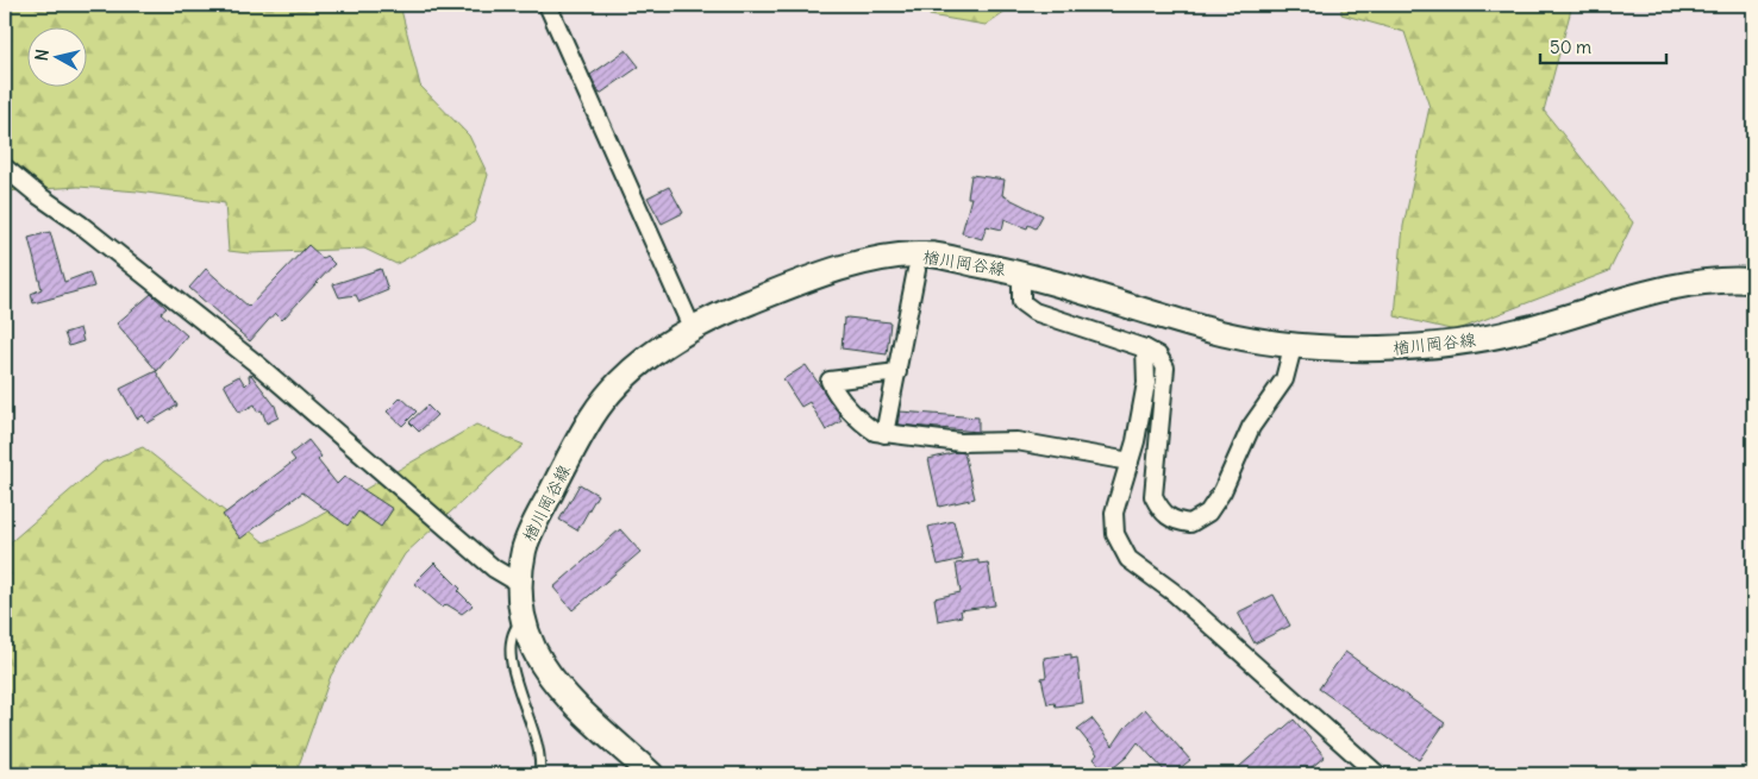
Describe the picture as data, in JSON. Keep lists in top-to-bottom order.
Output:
{
  "streets": {
    "main road": ["楢川岡谷線"]
  },
  "scale_bar": "50 m",
  "north": "left"
}
